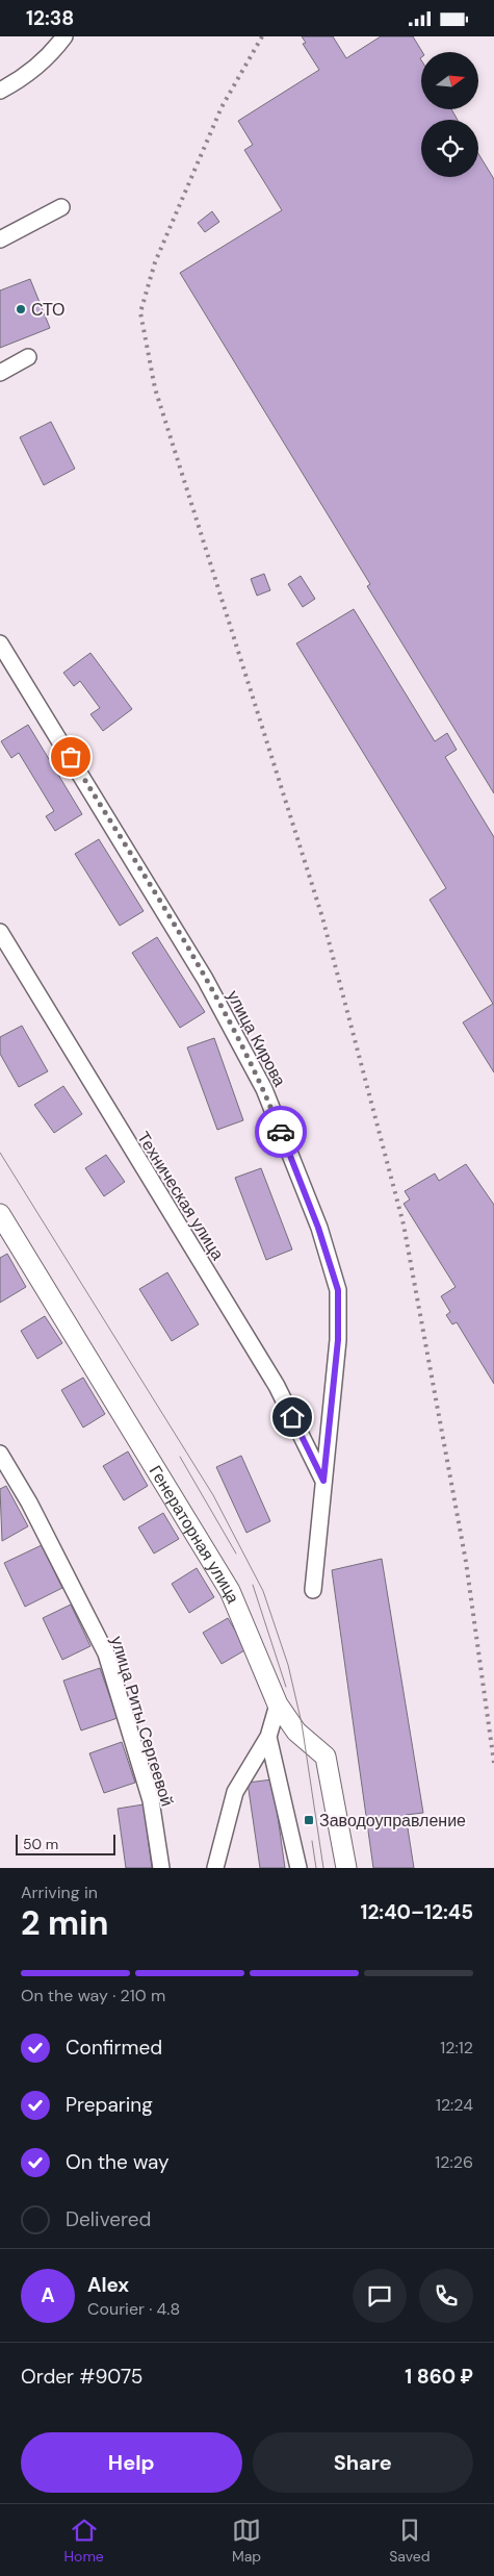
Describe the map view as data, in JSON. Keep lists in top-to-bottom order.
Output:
{
  "streets": {
    "main road": ["Генераторная улица"],
    "street": ["улица Кирова", "Техническая улица", "улица Риты Сергеевой"]
  },
  "crossings": [
    ["улица Кирова", "Техническая улица"]
  ],
  "places": {
    "other": ["СТО"],
    "transit": ["Заводоуправление"]
  },
  "scale_bar": "50 m",
  "north": "right",
  "page": {
    "status": "12:38",
    "scale": "50 m",
    "heading": ["2 min", "Arriving in", "12:40–12:45"],
    "panel": [
      "Alex",
      "Courier · 4.8",
      "Order #9075",
      "1 860 ₽"
    ],
    "bar": "On the way · 210 m",
    "list": [
      ["Confirmed", "12:12"],
      ["Preparing", "12:24"],
      ["On the way", "12:26"],
      "Delivered"
    ],
    "round": "A",
    "buttons": ["Help", "Share"],
    "tabs": ["Home", "Map", "Saved"]
  }
}
